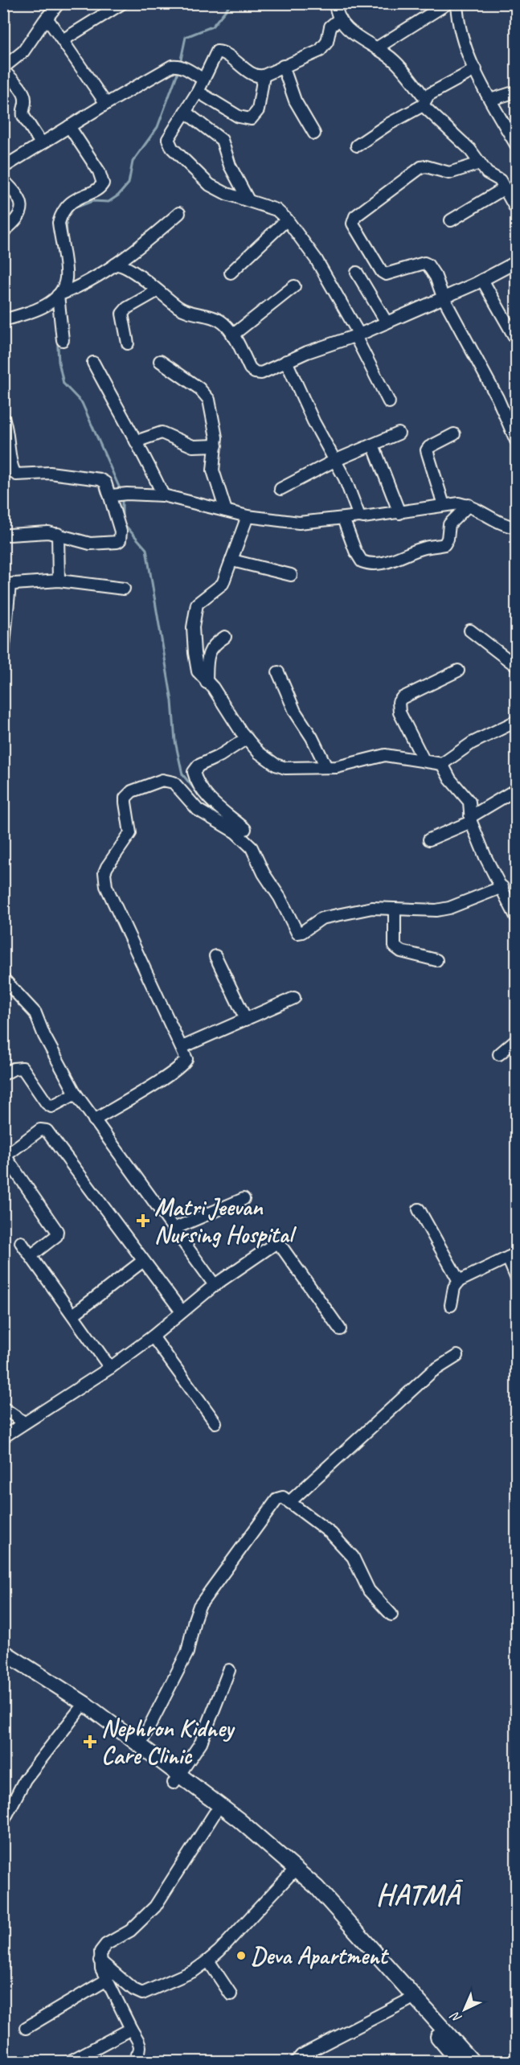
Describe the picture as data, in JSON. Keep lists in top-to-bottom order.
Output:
{
  "districts": ["HATMĀ"],
  "places": {
    "health": ["Matri Jeevan Nursing Hospital", "Nephron Kidney Care Clinic"],
    "other": ["Deva Apartment"]
  },
  "north": "bottom left"
}
